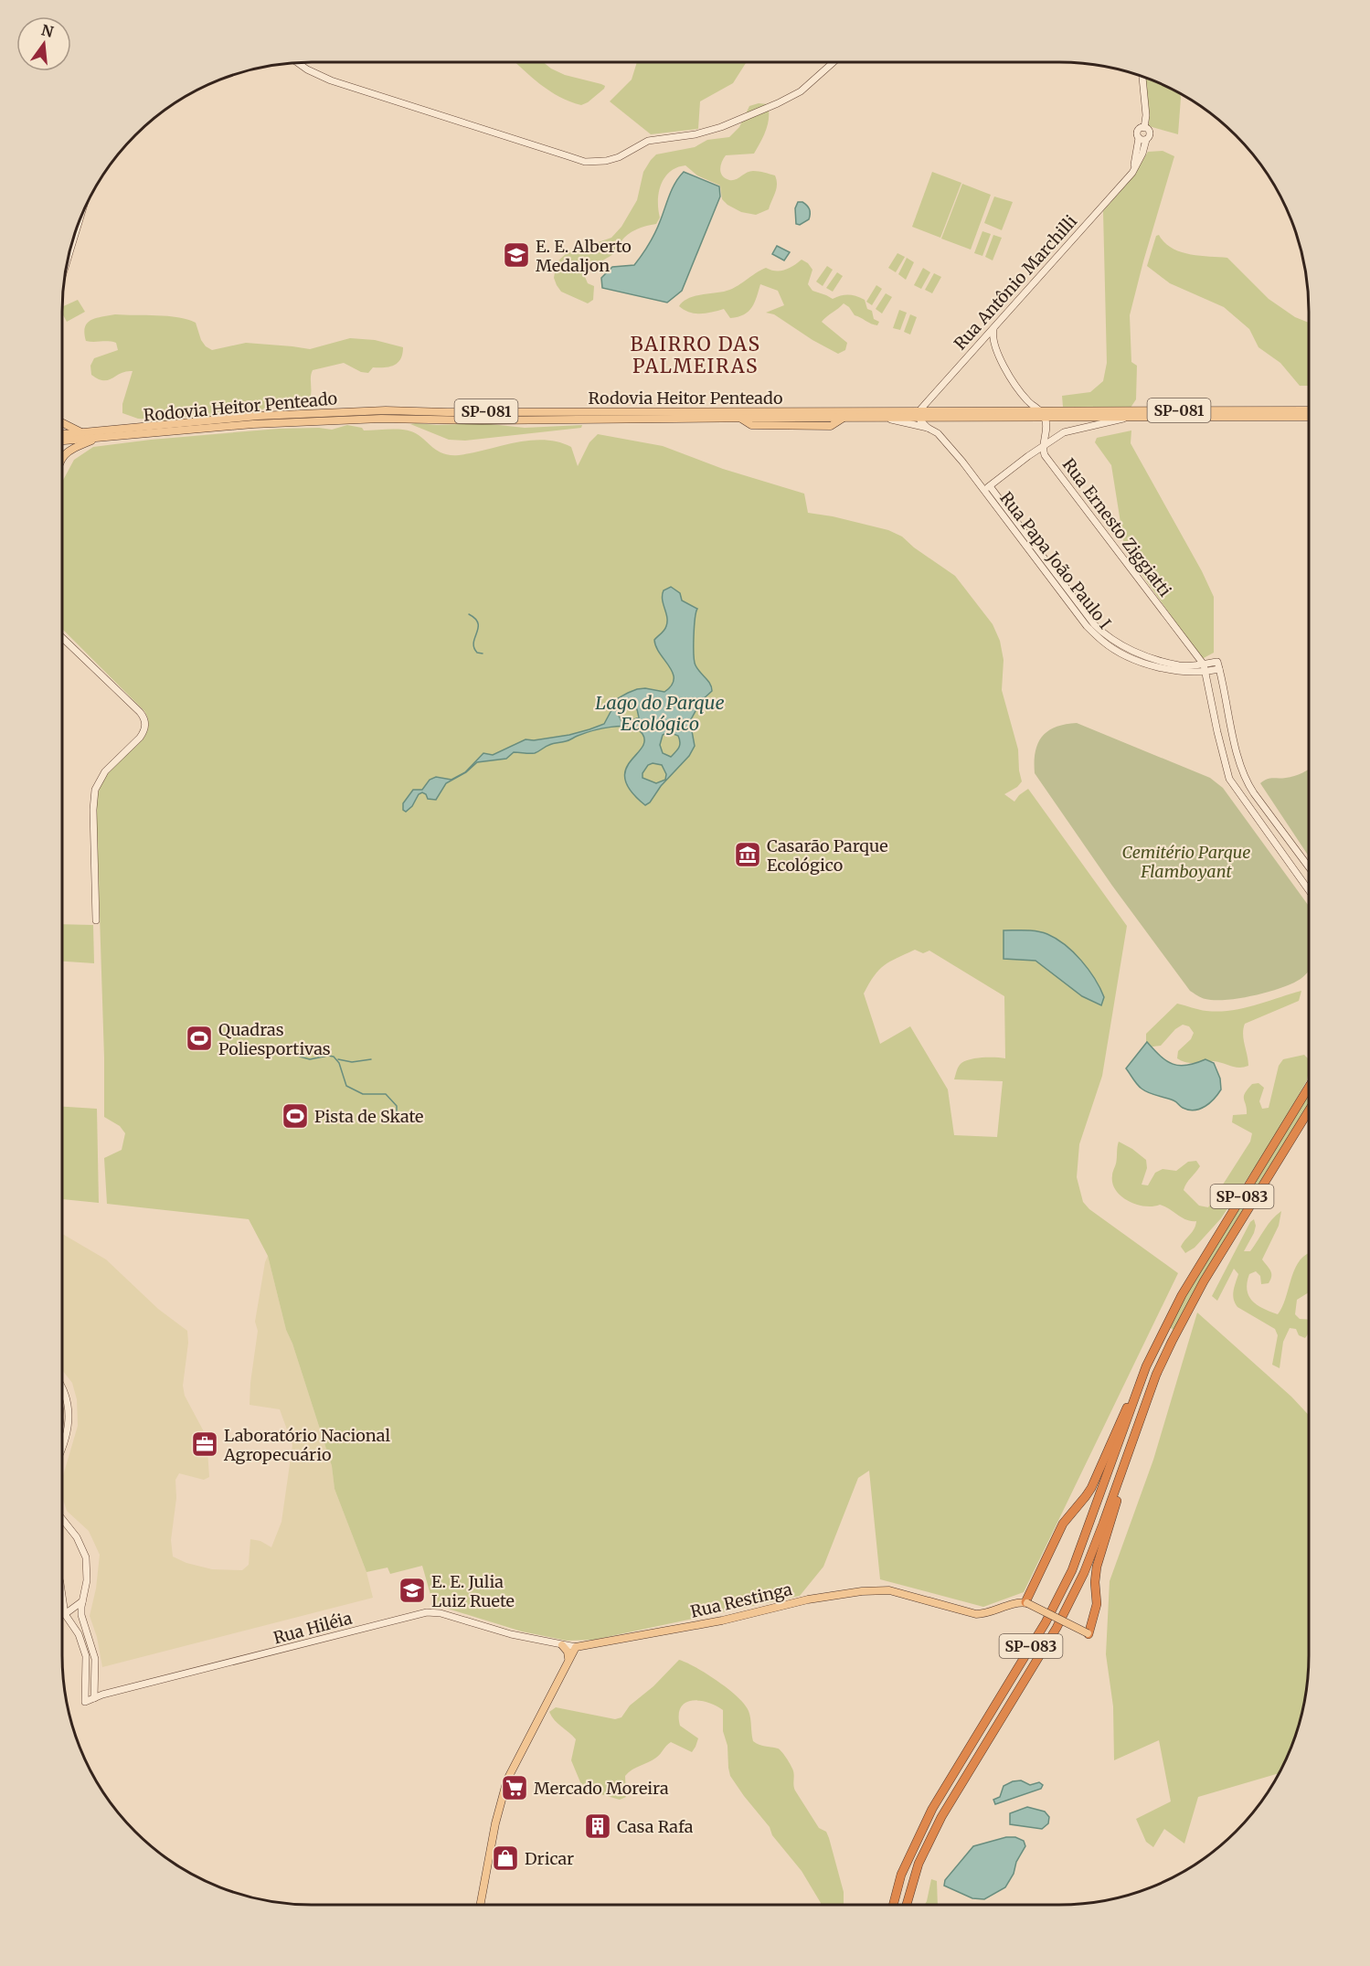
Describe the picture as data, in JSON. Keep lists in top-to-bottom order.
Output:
{
  "streets": {
    "highway": ["SP-083"],
    "main road": ["Rodovia Heitor Penteado", "SP-081", "Rua Restinga"],
    "street": [
      "Rua Antônio Marchilli",
      "Rua Ernesto Ziggiatti",
      "Rua Papa João Paulo I",
      "Rua Hiléia"
    ]
  },
  "crossings": [
    ["Rua Antônio Marchilli", "Rodovia Heitor Penteado"],
    ["Rua Antônio Marchilli", "Rua Papa João Paulo I"],
    ["Rodovia Heitor Penteado", "Rua Papa João Paulo I"],
    ["Rua Ernesto Ziggiatti", "Rua Papa João Paulo I"],
    ["Rua Restinga", "Rua Hiléia"]
  ],
  "districts": ["BAIRRO DAS PALMEIRAS"],
  "water": ["Lago do Parque Ecológico"],
  "parks": ["Cemitério Parque Flamboyant"],
  "places": {
    "school or university": ["E. E. Alberto Medaljon", "E. E. Julia Luiz Ruete"],
    "museum": ["Casarão Parque Ecológico"],
    "sports": ["Quadras Poliesportivas", "Pista de Skate"],
    "office": ["Laboratório Nacional Agropecuário"],
    "supermarket": ["Mercado Moreira"],
    "building": ["Casa Rafa"],
    "shop": ["Dricar"]
  },
  "north": "top"
}
